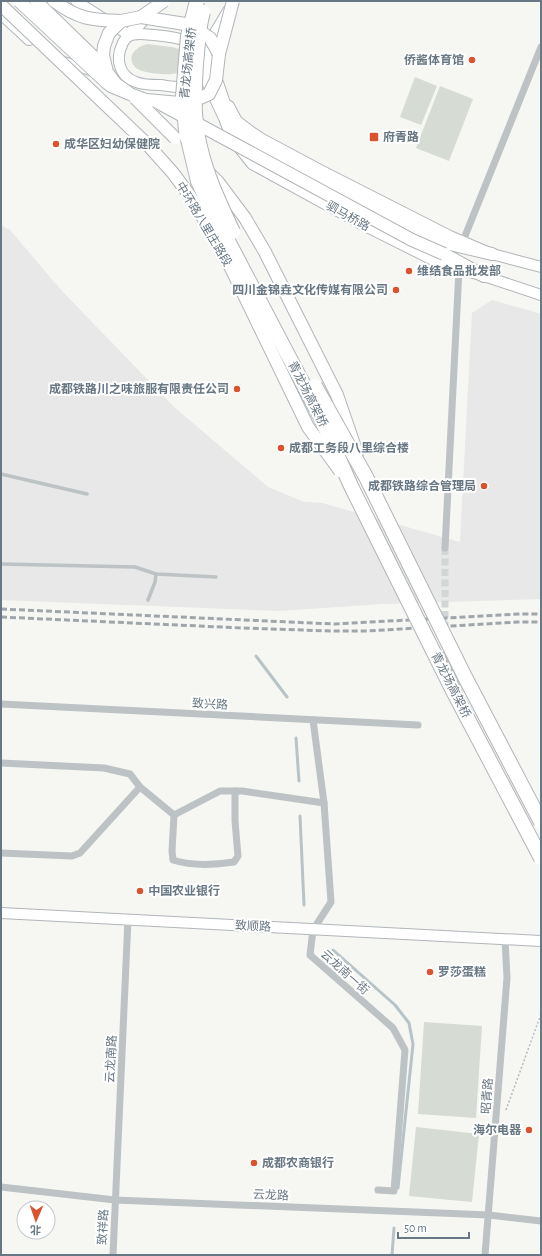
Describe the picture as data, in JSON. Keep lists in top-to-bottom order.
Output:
{
  "streets": {
    "highway": ["青龙场高架桥"],
    "main road": ["驷马桥路", "中环路八里庄路段", "致顺路"],
    "street": [
      "致兴路",
      "云龙南一街",
      "云龙南路",
      "昭青路",
      "云龙路",
      "致祥路"
    ]
  },
  "crossings": [
    ["青龙场高架桥", "中环路八里庄路段"],
    ["致兴路", "云龙南一街"],
    ["致顺路", "云龙南一街"],
    ["致顺路", "云龙南路"],
    ["致顺路", "昭青路"],
    ["云龙南路", "云龙路"],
    ["云龙南路", "致祥路"],
    ["昭青路", "云龙路"],
    ["云龙路", "致祥路"]
  ],
  "places": {
    "other": [
      "侨酱体育馆",
      "成华区妇幼保健院",
      "维结食品批发部",
      "四川金锦垚文化传媒有限公司",
      "成都铁路川之味旅服有限责任公司",
      "成都工务段八里综合楼",
      "成都铁路综合管理局",
      "中国农业银行",
      "罗莎蛋糕",
      "海尔电器",
      "成都农商银行"
    ],
    "transit": ["府青路"]
  },
  "scale_bar": "50 m",
  "north": "bottom"
}
